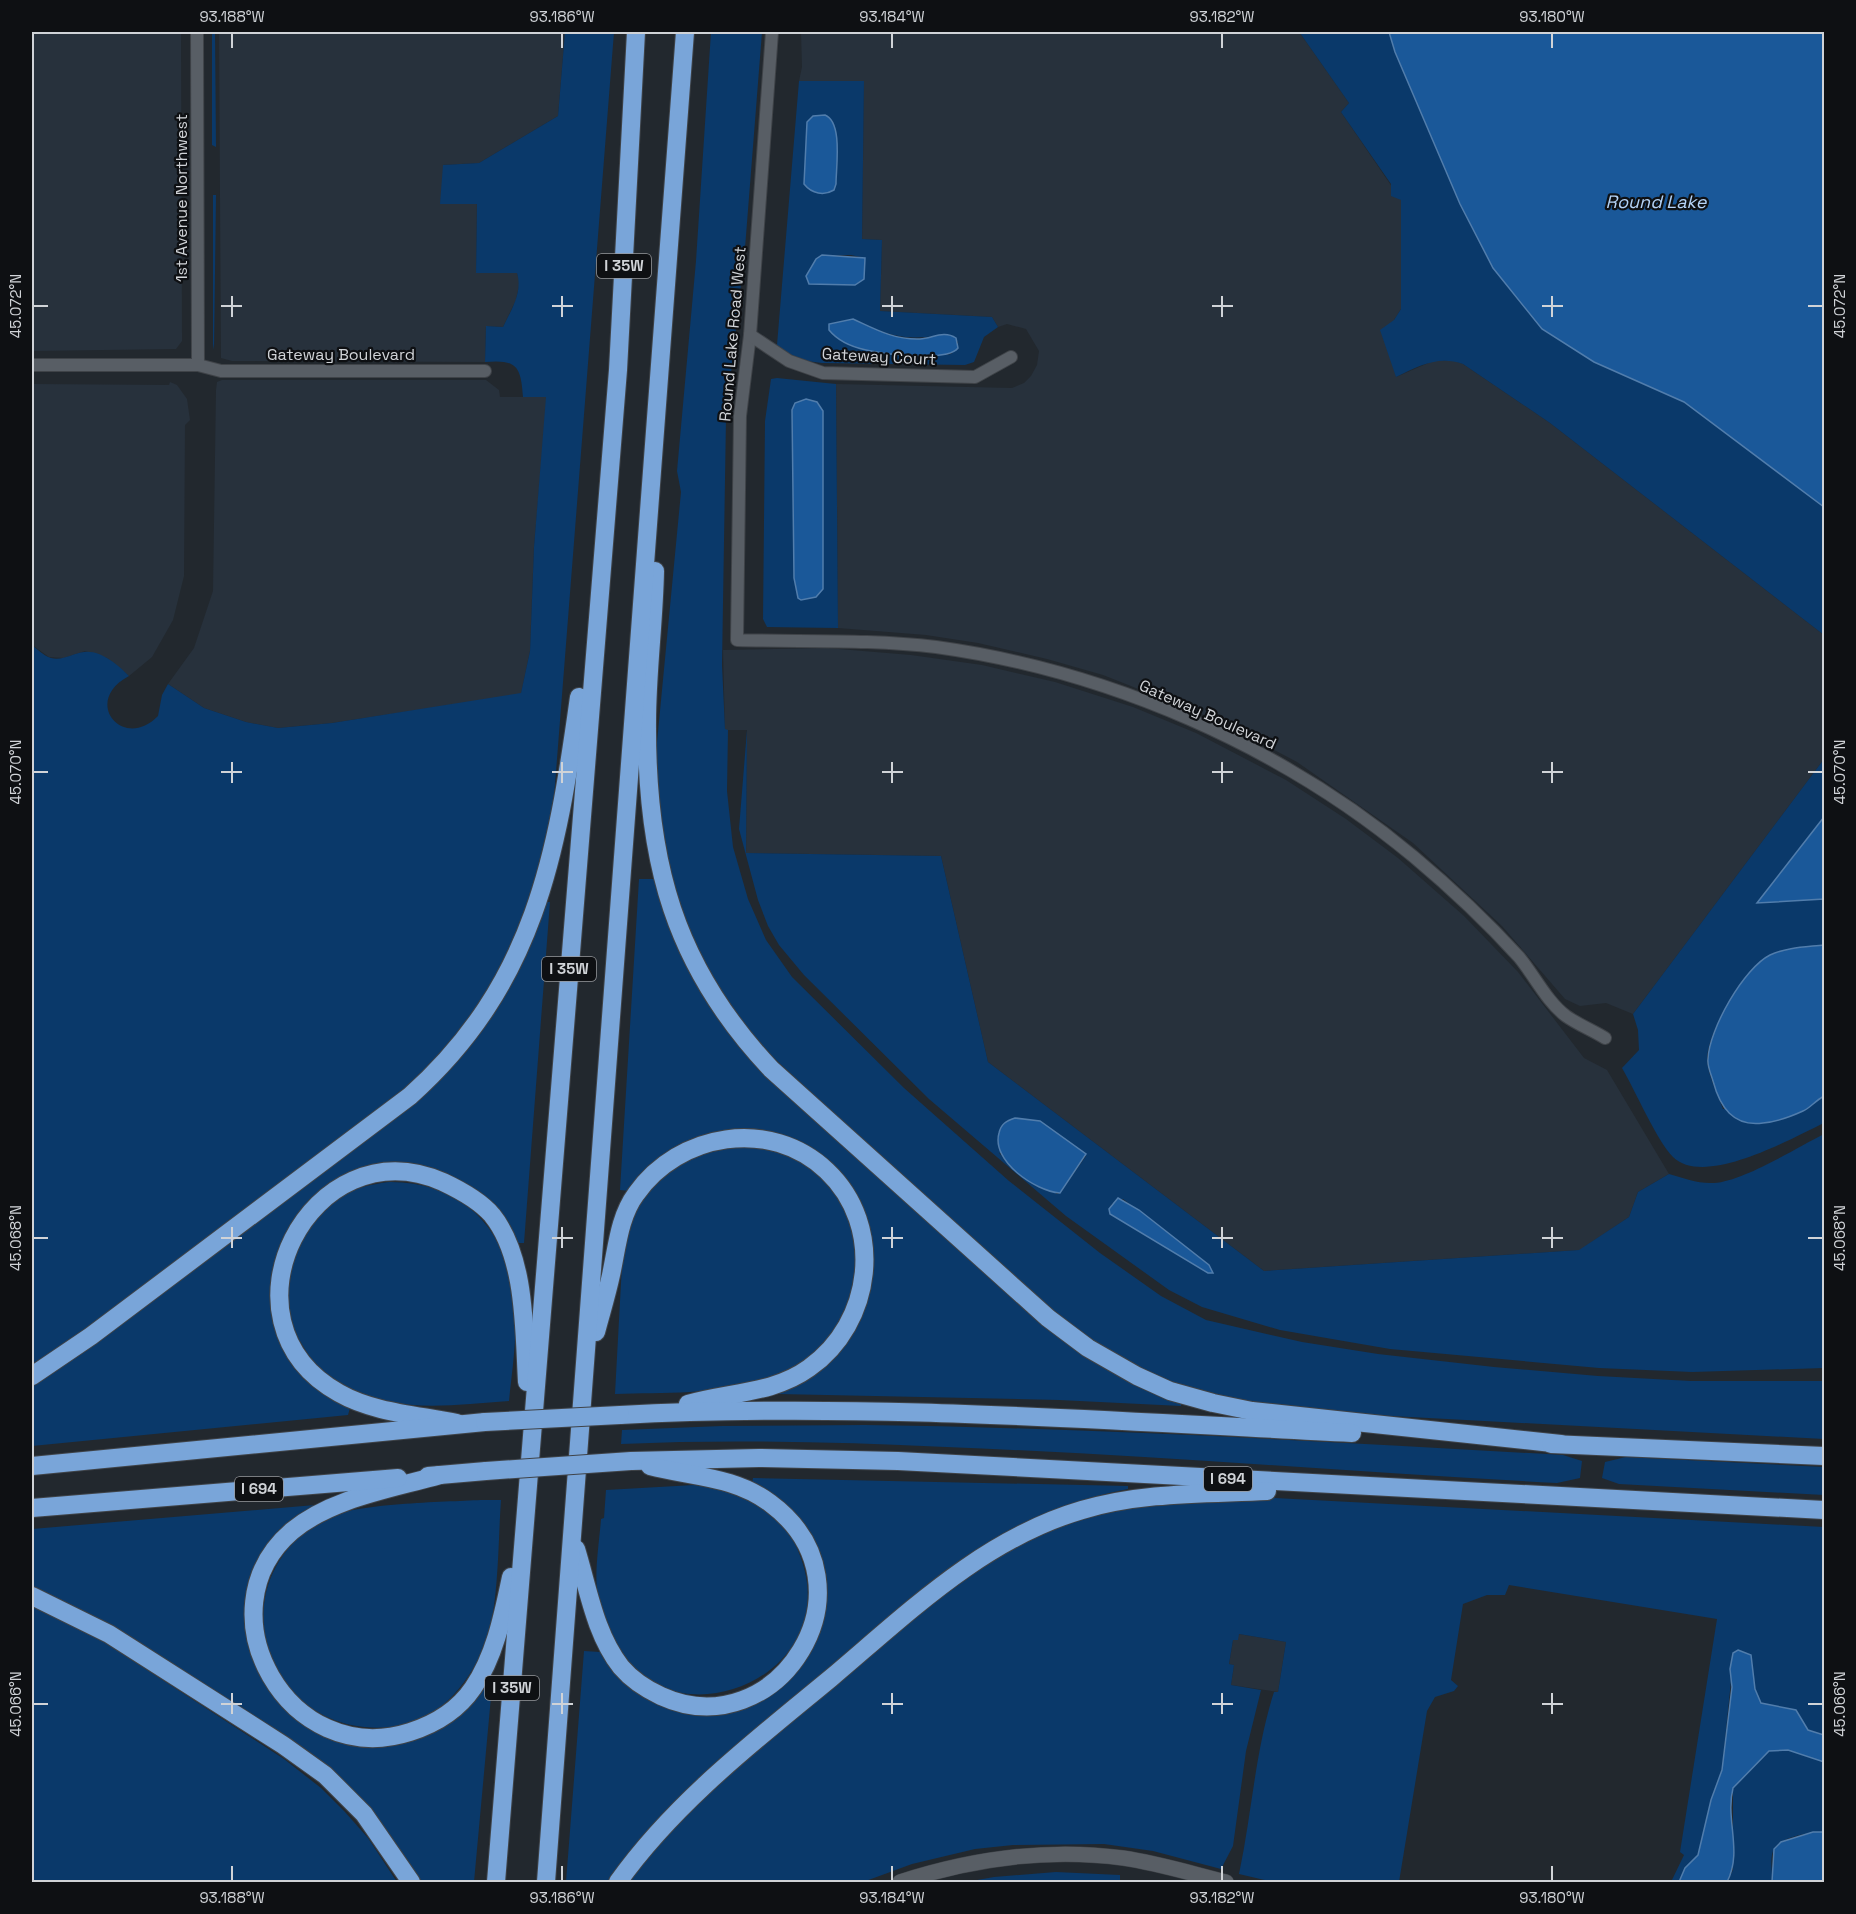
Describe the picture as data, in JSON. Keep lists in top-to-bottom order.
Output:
{
  "streets": {
    "highway": ["I 35W", "I 694"],
    "street": [
      "1st Avenue Northwest",
      "Round Lake Road West",
      "Gateway Boulevard",
      "Gateway Court"
    ]
  },
  "crossings": [
    ["1st Avenue Northwest", "Gateway Boulevard"],
    ["Round Lake Road West", "Gateway Boulevard"],
    ["Round Lake Road West", "Gateway Court"]
  ],
  "water": ["Round Lake"],
  "coordinates": [
    "93.188°W",
    "93.186°W",
    "93.184°W",
    "93.182°W",
    "93.180°W",
    "45.072°N",
    "45.070°N",
    "45.068°N",
    "45.066°N"
  ]
}
